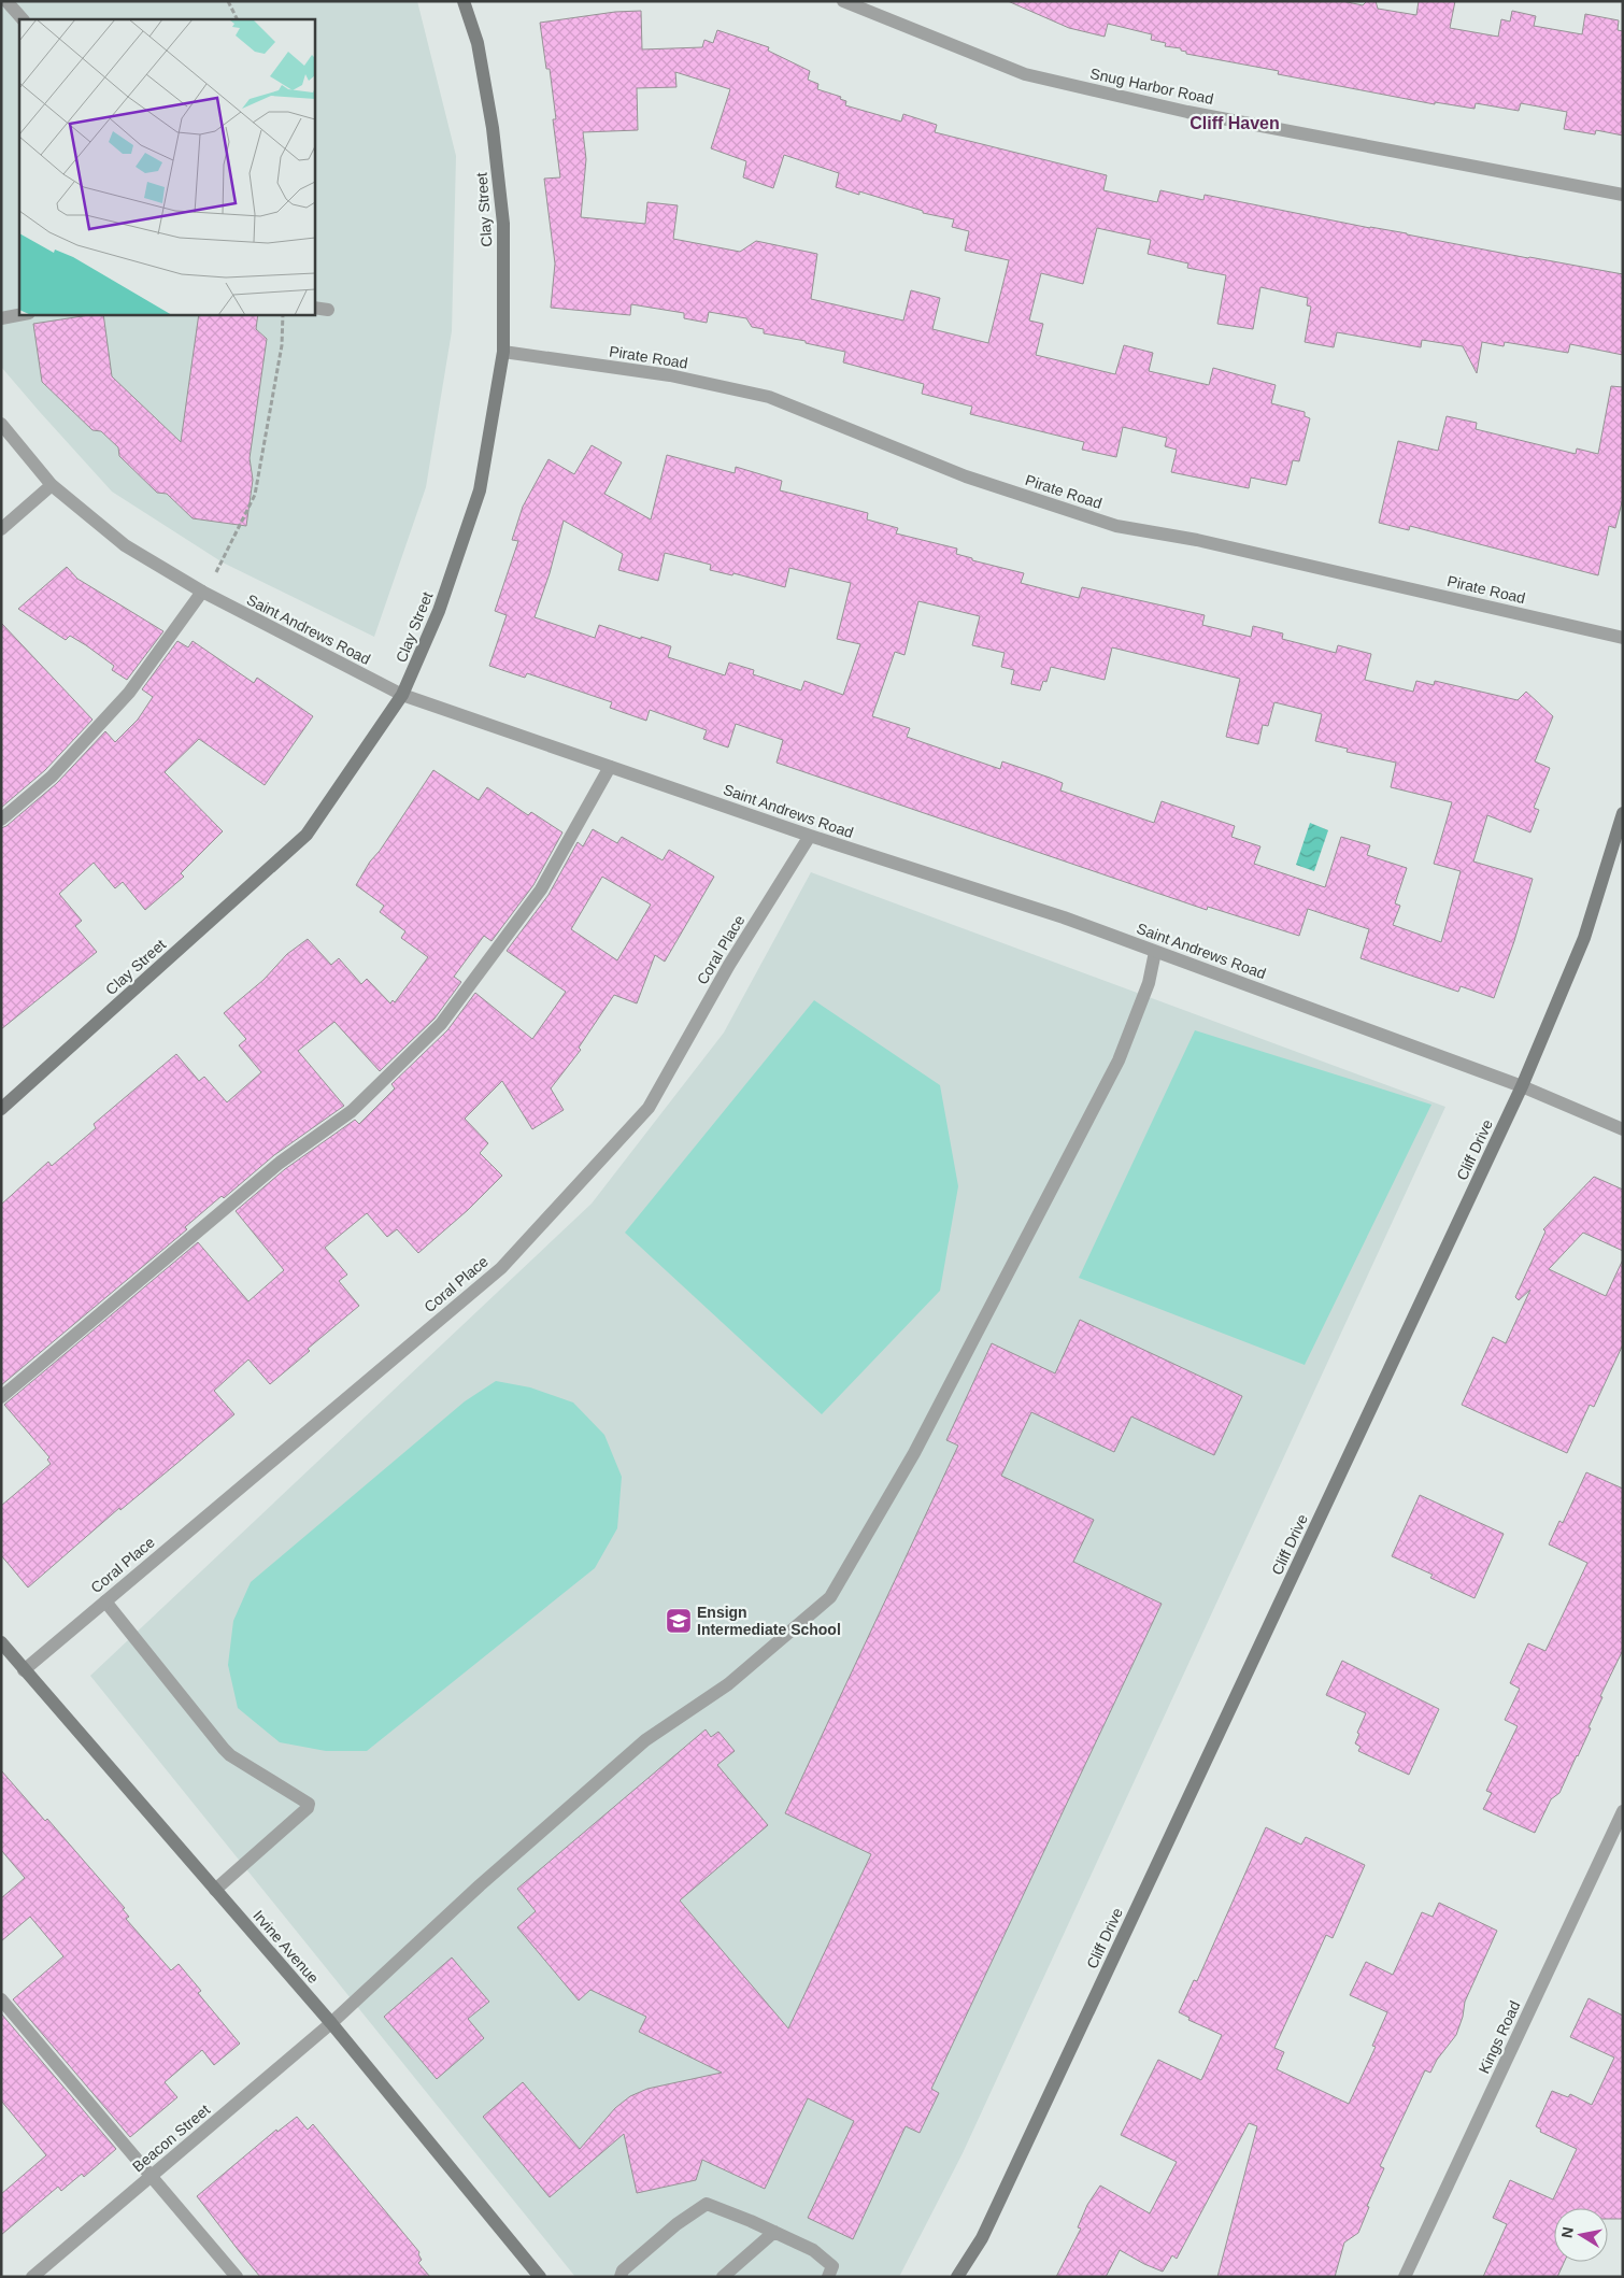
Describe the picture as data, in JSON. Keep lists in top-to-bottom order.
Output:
{
  "streets": {
    "street": [
      "Snug Harbor Road",
      "Clay Street",
      "Pirate Road",
      "Saint Andrews Road",
      "Coral Place",
      "Cliff Drive",
      "Irvine Avenue",
      "Kings Road",
      "Beacon Street"
    ]
  },
  "crossings": [
    ["Clay Street", "Pirate Road"],
    ["Clay Street", "Saint Andrews Road"],
    ["Saint Andrews Road", "Coral Place"],
    ["Saint Andrews Road", "Cliff Drive"],
    ["Saint Andrews Road", "Beacon Street"],
    ["Coral Place", "Irvine Avenue"],
    ["Irvine Avenue", "Beacon Street"]
  ],
  "districts": ["Cliff Haven"],
  "places": {
    "school or university": ["Ensign Intermediate School"]
  },
  "north": "left"
}
